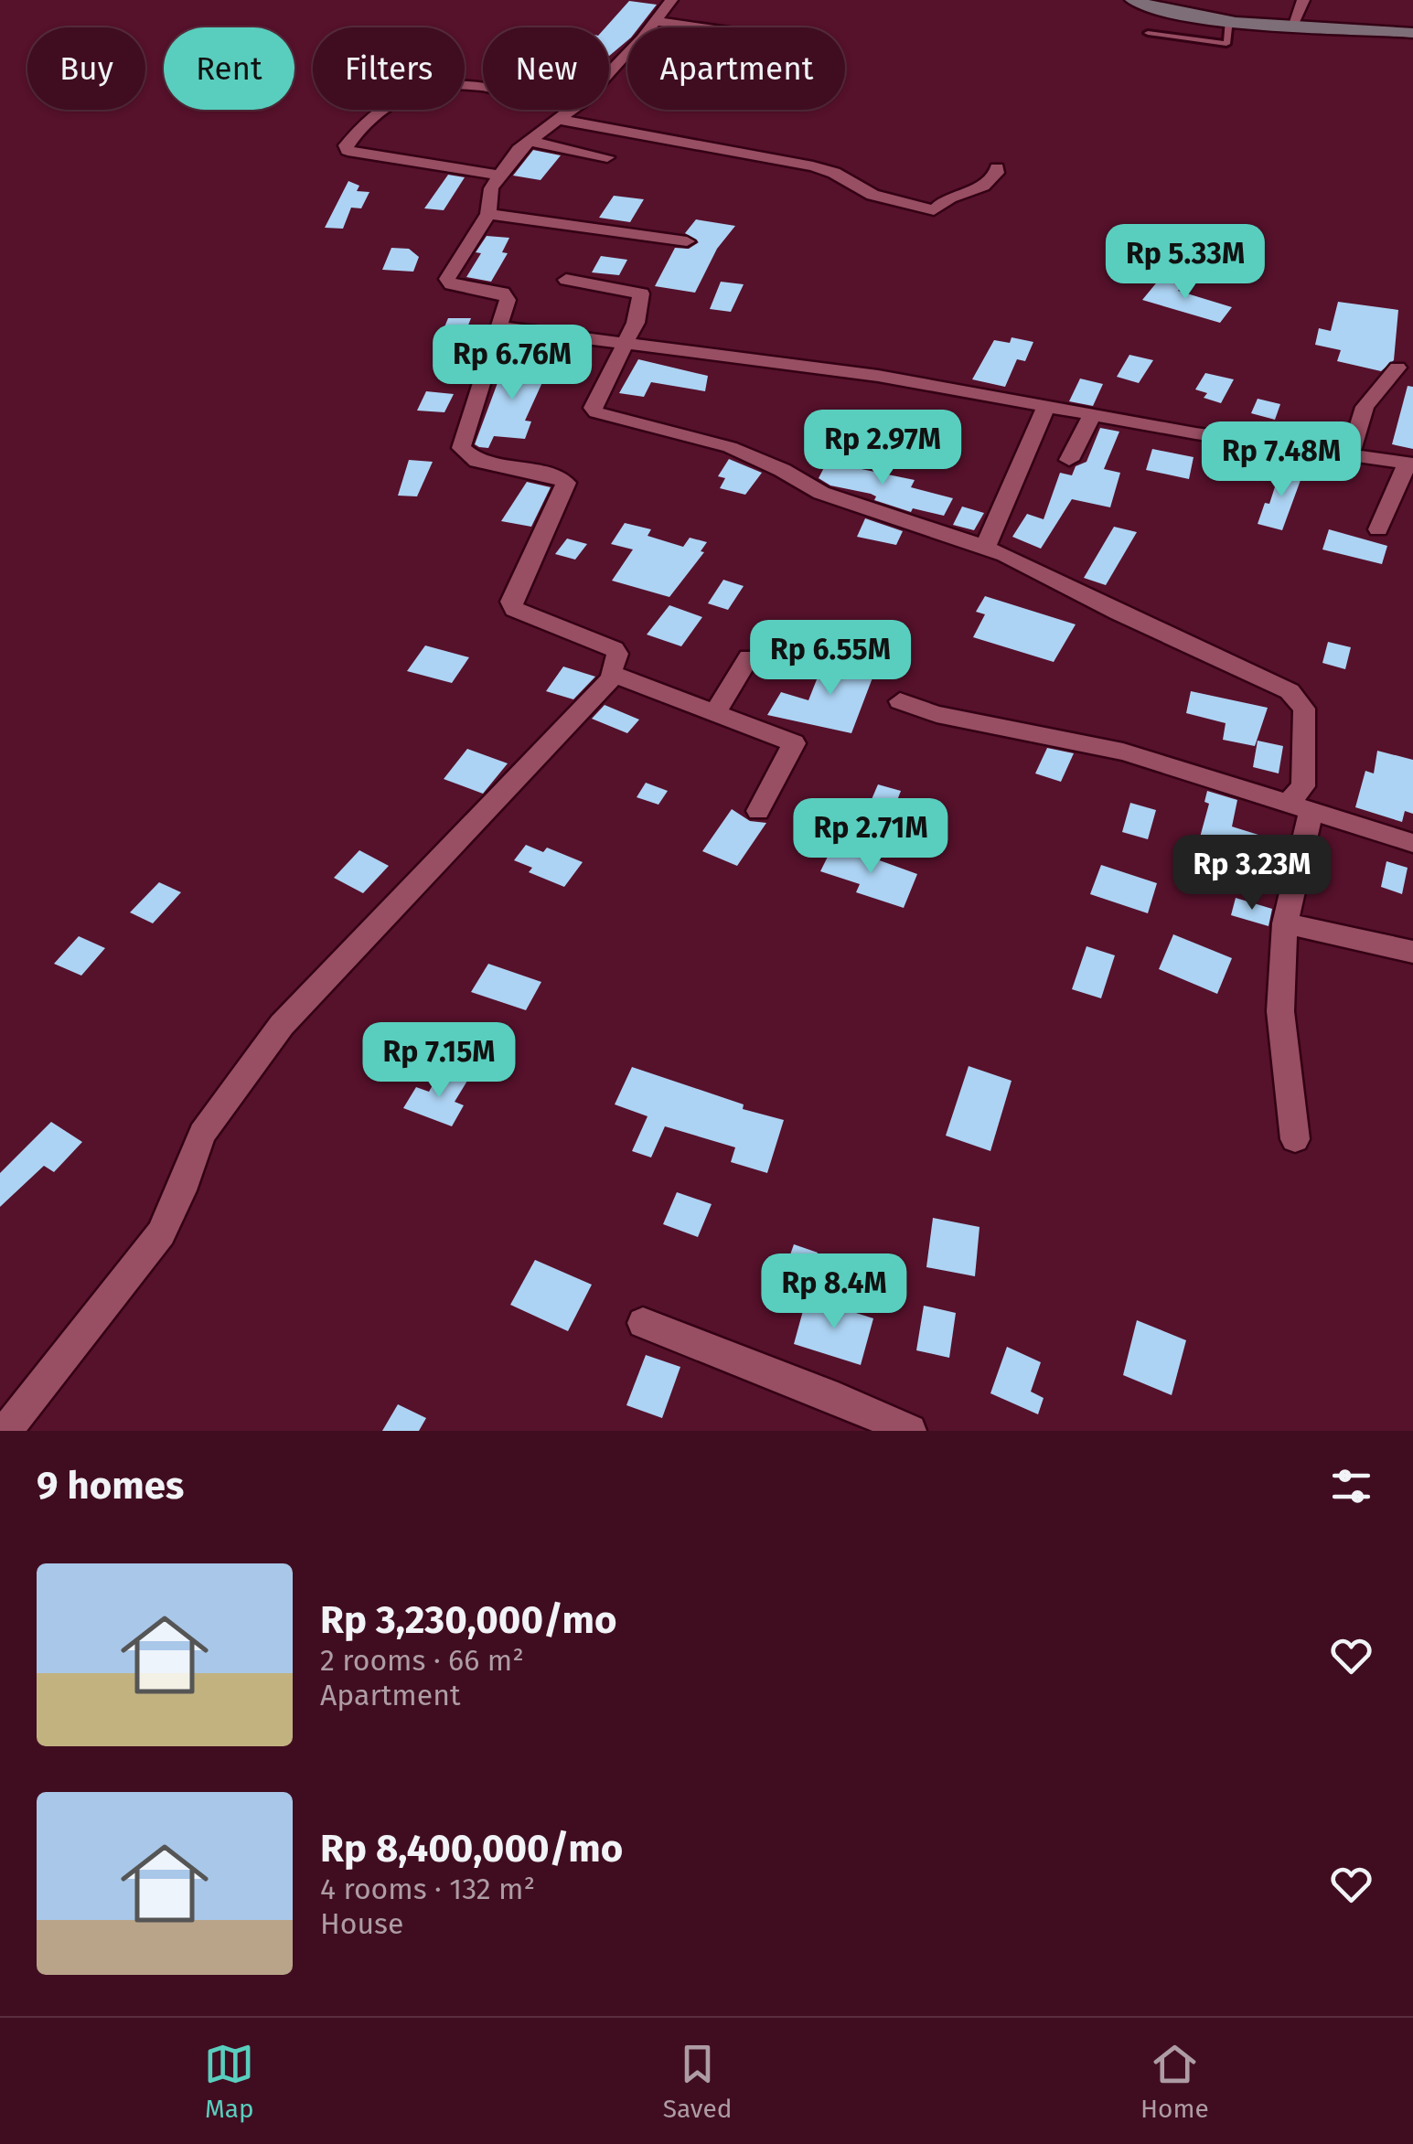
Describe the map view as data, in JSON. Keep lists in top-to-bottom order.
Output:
{
  "page": {
    "chip": [
      "Buy",
      "Rent",
      "Filters",
      "New",
      "Apartment"
    ],
    "price": [
      "Rp 5.33M",
      "Rp 6.76M",
      "Rp 2.97M",
      "Rp 7.48M",
      "Rp 6.55M",
      "Rp 2.71M",
      "Rp 3.23M",
      "Rp 7.15M",
      "Rp 8.4M"
    ],
    "heading": "9 homes",
    "list": [
      {
        "name": "Rp 3,230,000/mo",
        "note": "2 rooms · 66 m² · Apartment"
      },
      {
        "name": "Rp 8,400,000/mo",
        "note": "4 rooms · 132 m² · House"
      }
    ],
    "tabs": ["Map", "Saved", "Home"]
  }
}
